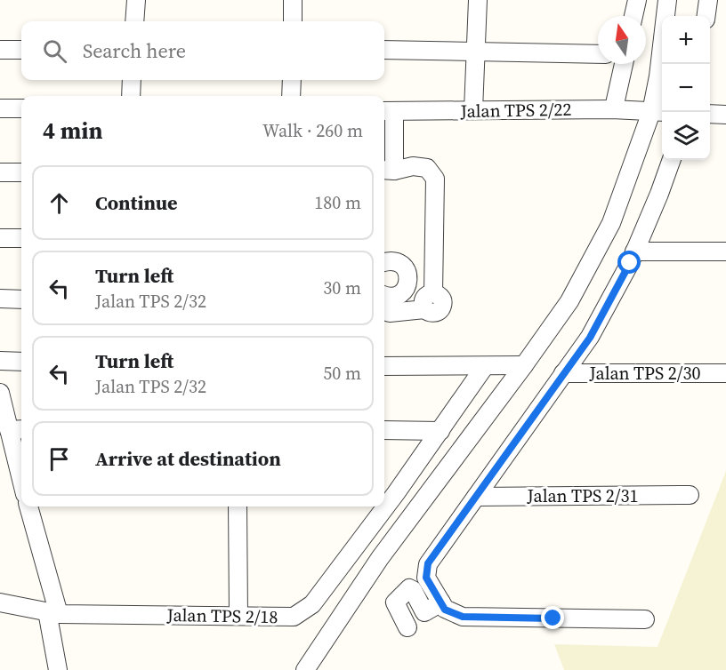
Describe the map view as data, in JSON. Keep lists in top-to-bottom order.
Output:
{
  "streets": {
    "street": [
      "Jalan TPS 2/22",
      "Jalan TPS 2/30",
      "Jalan TPS 2/31",
      "Jalan TPS 2/18"
    ]
  },
  "north": "top",
  "page": {
    "map_buttons": ["+", "−"],
    "search": "Search here",
    "heading": ["4 min", "Walk · 260 m"],
    "list": [
      ["Continue", "180 m"],
      ["Turn left", "Jalan TPS 2/32", "30 m"],
      ["Turn left", "Jalan TPS 2/32", "50 m"],
      "Arrive at destination"
    ]
  }
}
